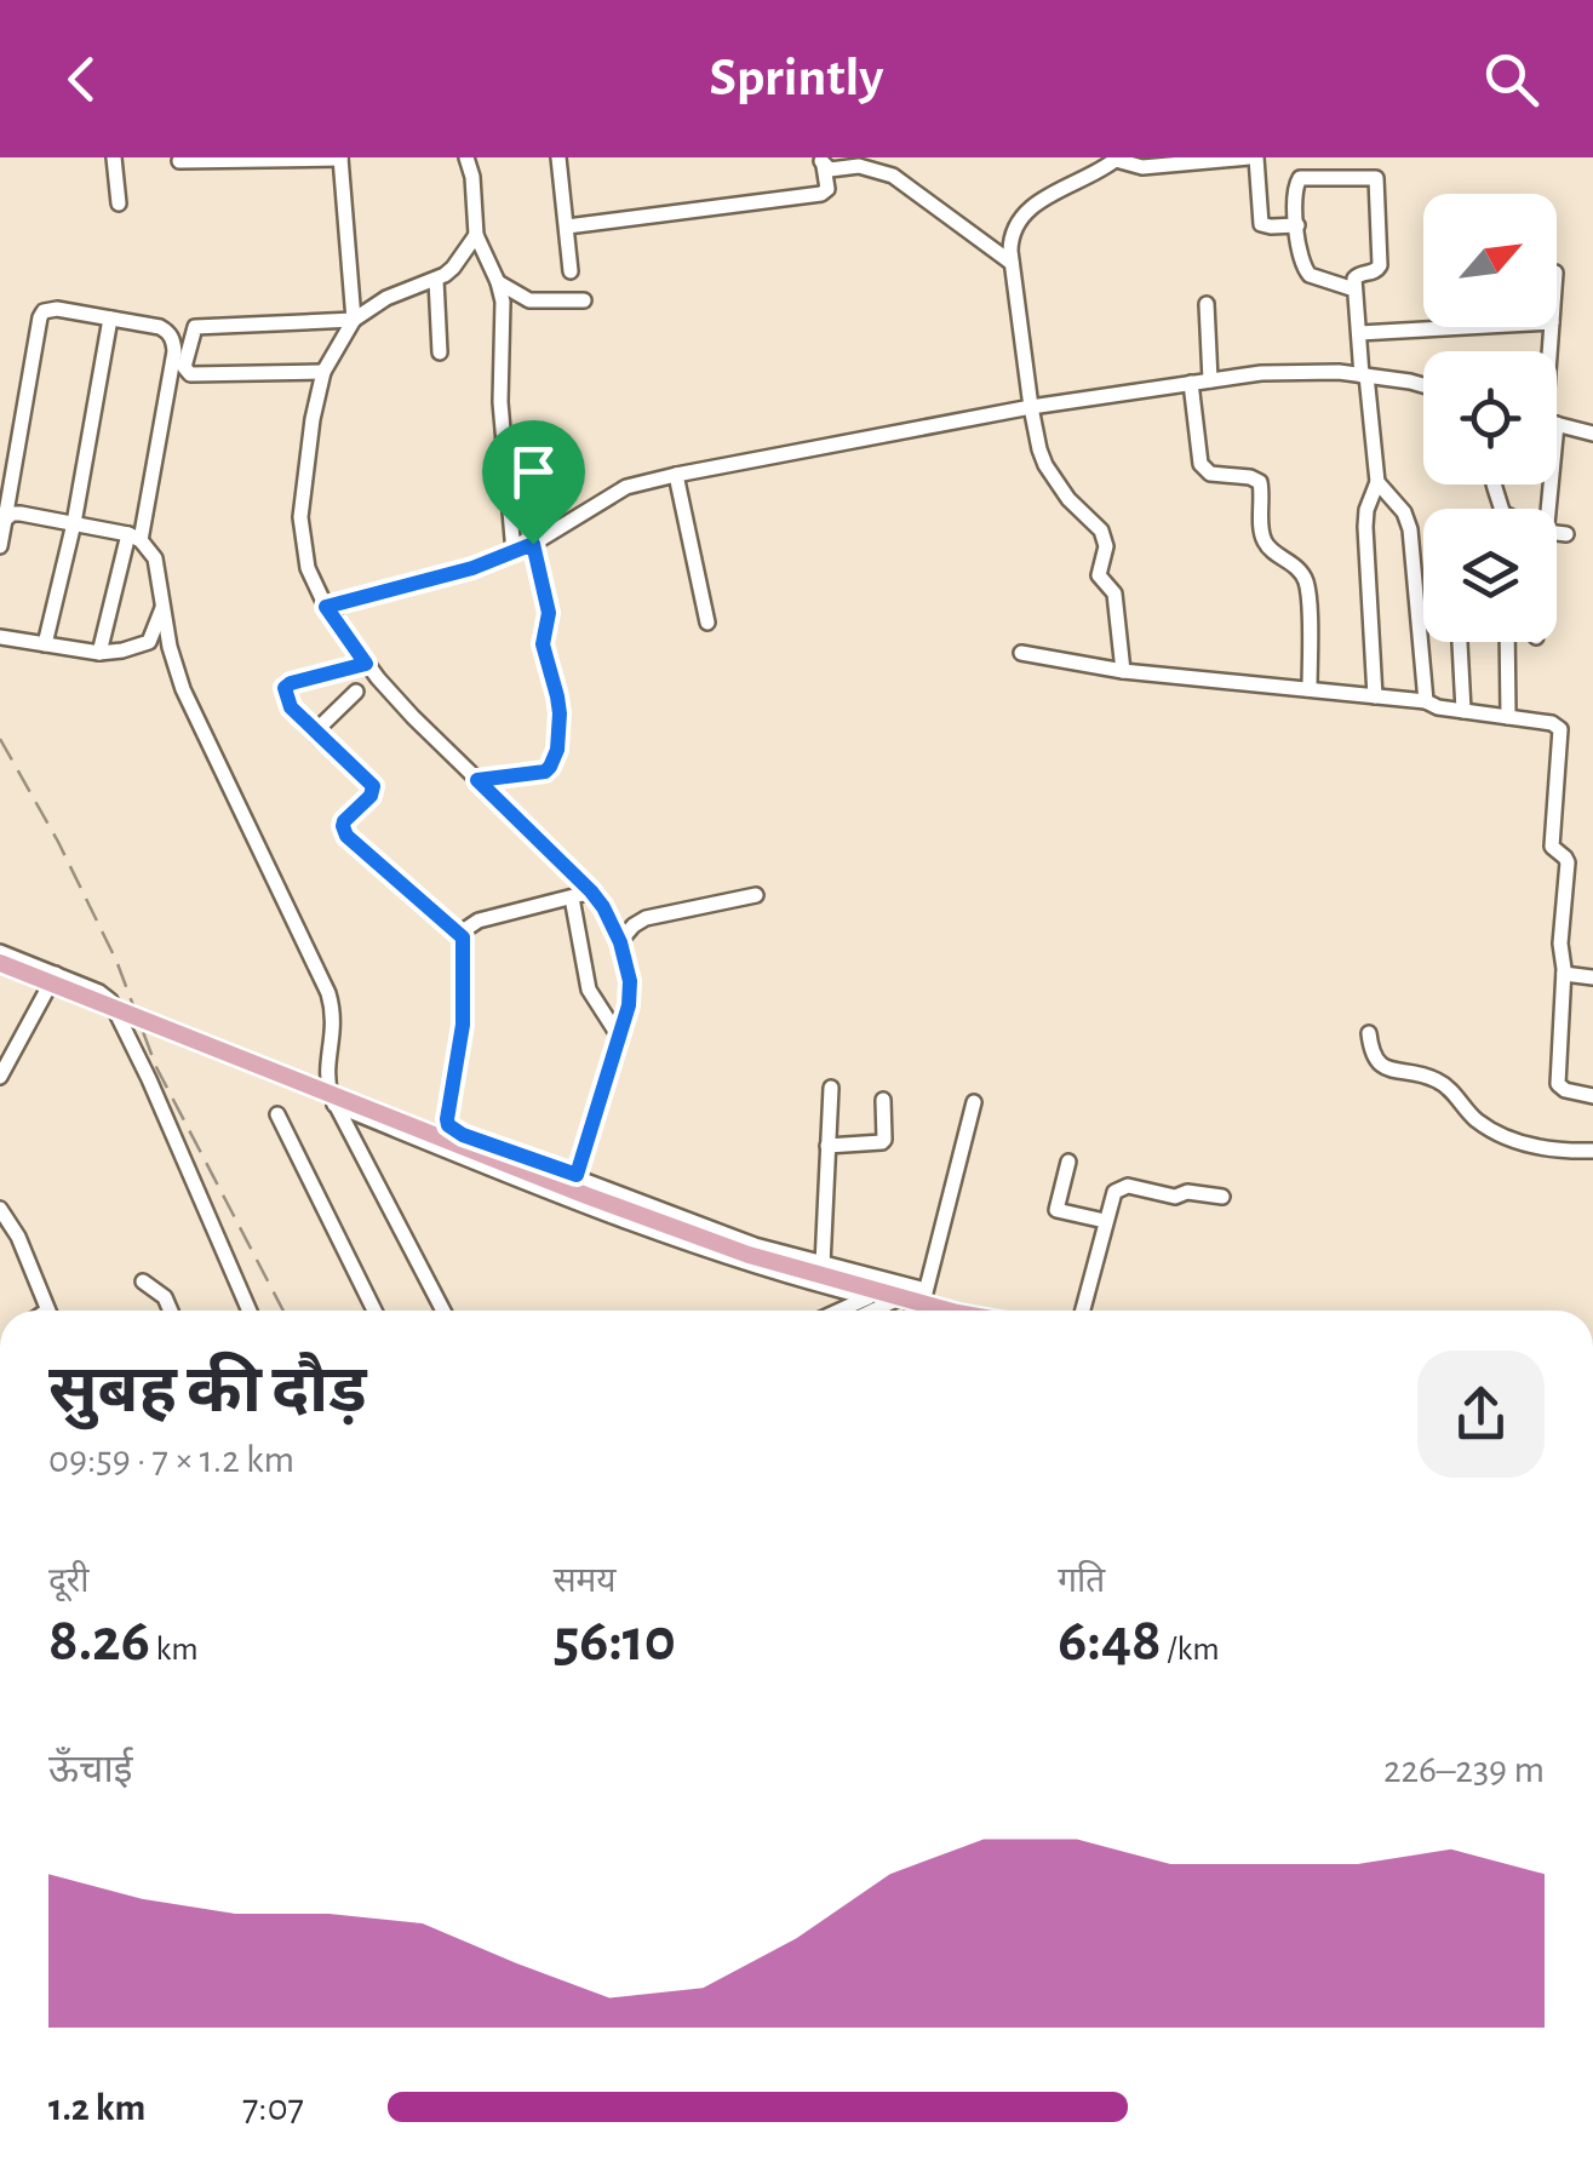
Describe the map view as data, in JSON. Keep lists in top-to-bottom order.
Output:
{
  "north": "top right",
  "page": {
    "header": "Sprintly",
    "heading": ["सुबह की दौड़", "09:59 · 7 × 1.2 km"],
    "stats": [
      ["दूरी", "8.26 km"],
      ["समय", "56:10"],
      ["गति", "6:48 /km"]
    ],
    "chart": ["ऊँचाई", "226–239 m"],
    "list": [
      {
        "name": "1.2 km",
        "note": "7:07"
      }
    ]
  }
}
